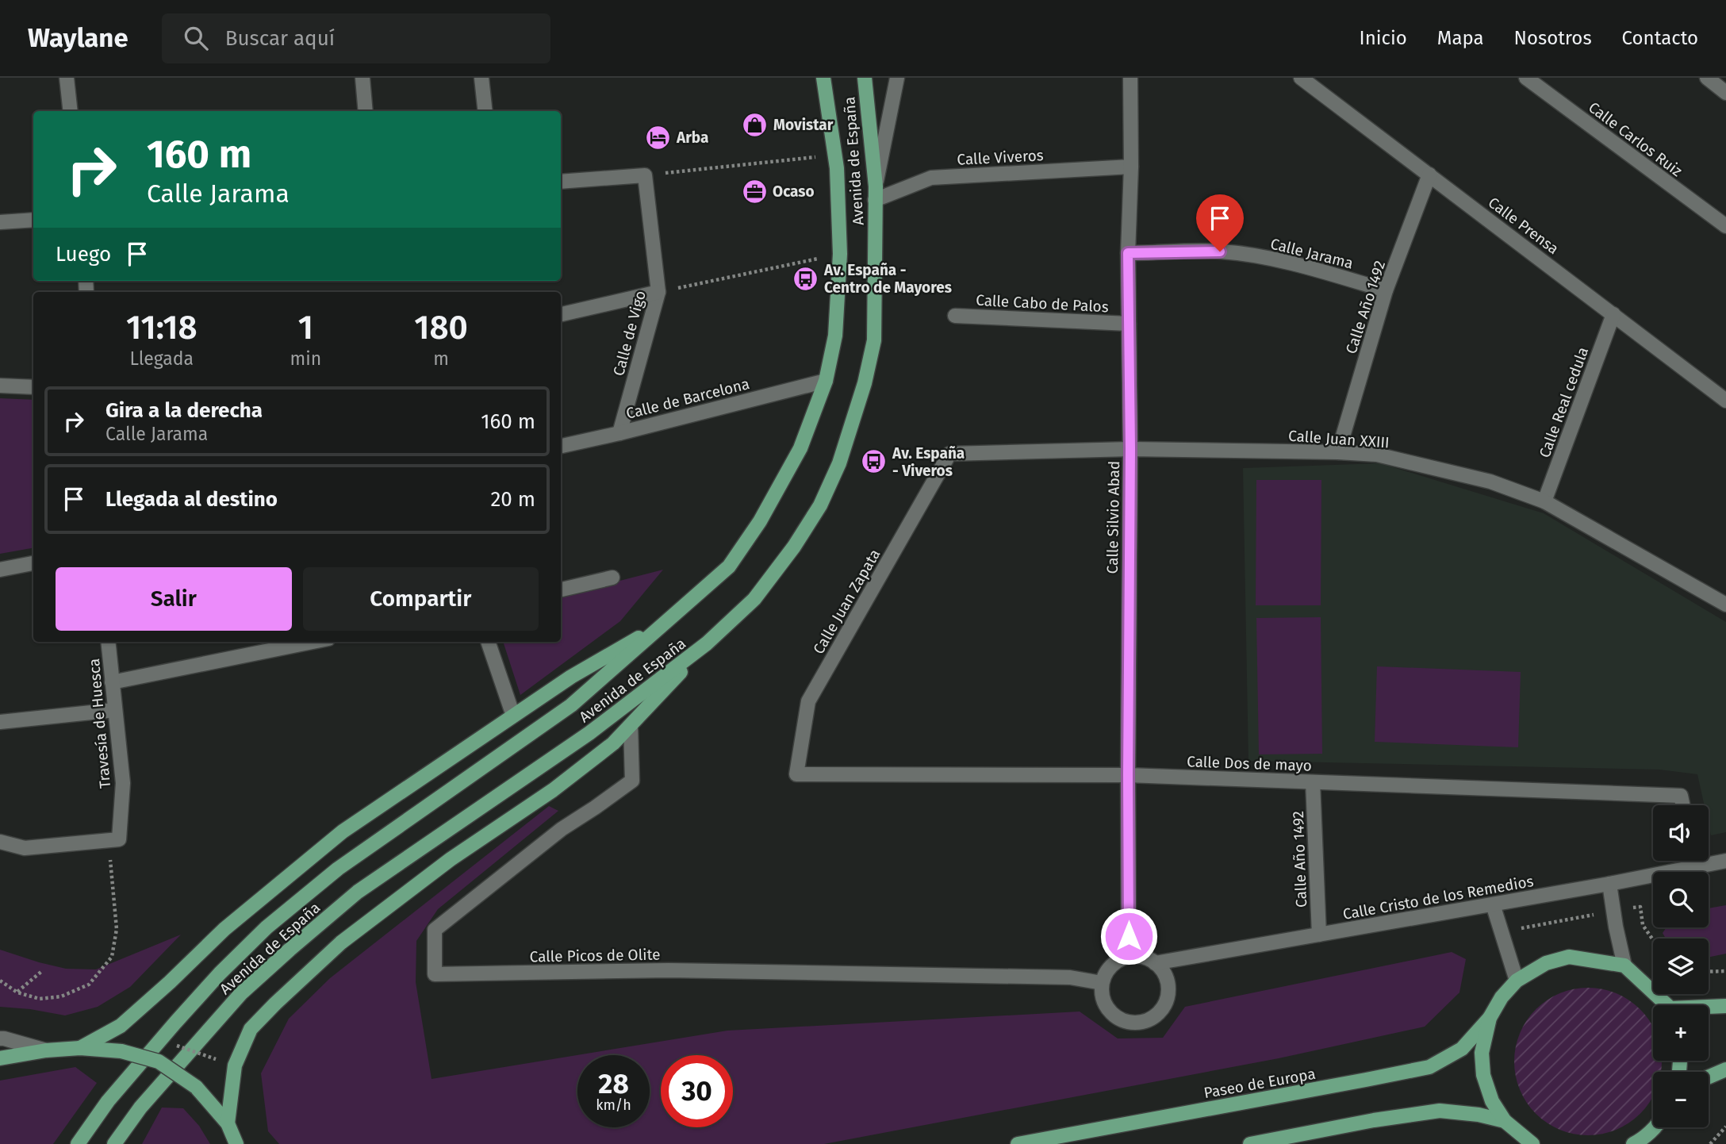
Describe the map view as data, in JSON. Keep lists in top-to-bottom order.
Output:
{
  "streets": {
    "main road": ["Avenida de España", "Paseo de Europa"],
    "street": [
      "Calle Carlos Ruiz",
      "Calle Viveros",
      "Calle Prensa",
      "Calle Jarama",
      "Calle Cabo de Palos",
      "Calle Año 1492",
      "Calle de Vigo",
      "Calle de Barcelona",
      "Calle Real cedula",
      "Calle Juan XXIII",
      "Calle Silvio Abad",
      "Calle Juan Zapata",
      "Travesía de Huesca",
      "Calle Dos de mayo",
      "Calle Cristo de los Remedios",
      "Calle Picos de Olite"
    ]
  },
  "crossings": [
    ["Calle Viveros", "Avenida de España"],
    ["Calle Viveros", "Calle Silvio Abad"],
    ["Avenida de España", "Calle de Barcelona"],
    ["Calle Prensa", "Calle Año 1492"],
    ["Calle Prensa", "Calle Real cedula"],
    ["Calle Jarama", "Calle Año 1492"],
    ["Calle Jarama", "Calle Silvio Abad"],
    ["Calle Cabo de Palos", "Calle Silvio Abad"],
    ["Calle Año 1492", "Calle Juan XXIII"],
    ["Calle Año 1492", "Calle Dos de mayo"],
    ["Calle Año 1492", "Calle Cristo de los Remedios"],
    ["Calle de Vigo", "Calle de Barcelona"],
    ["Calle Real cedula", "Calle Juan XXIII"],
    ["Calle Juan XXIII", "Calle Silvio Abad"],
    ["Calle Juan XXIII", "Calle Juan Zapata"],
    ["Calle Silvio Abad", "Calle Dos de mayo"],
    ["Calle Silvio Abad", "Calle Cristo de los Remedios"],
    ["Calle Silvio Abad", "Calle Picos de Olite"],
    ["Calle Juan Zapata", "Calle Dos de mayo"],
    ["Calle Cristo de los Remedios", "Calle Picos de Olite"]
  ],
  "places": {
    "shop": ["Movistar"],
    "hotel": ["Arba"],
    "office": ["Ocaso"],
    "bus stop": ["Av. España - Centro de Mayores", "Av. España - Viveros"]
  },
  "page": {
    "header": "Waylane",
    "search": "Buscar aquí",
    "nav": [
      "Inicio",
      "Mapa",
      "Nosotros",
      "Contacto"
    ],
    "turn": ["160 m", "Calle Jarama"],
    "then": "Luego",
    "eta": [
      "11:18",
      "Llegada",
      "1",
      "min",
      "180",
      "m"
    ],
    "list": [
      {
        "name": "Gira a la derecha",
        "note": "Calle Jarama",
        "value": "160 m"
      },
      {
        "name": "Llegada al destino",
        "value": "20 m"
      }
    ],
    "buttons": ["Salir", "Compartir"],
    "map_buttons": ["+", "−"],
    "speed": "28 km/h",
    "limit": "30"
  }
}
